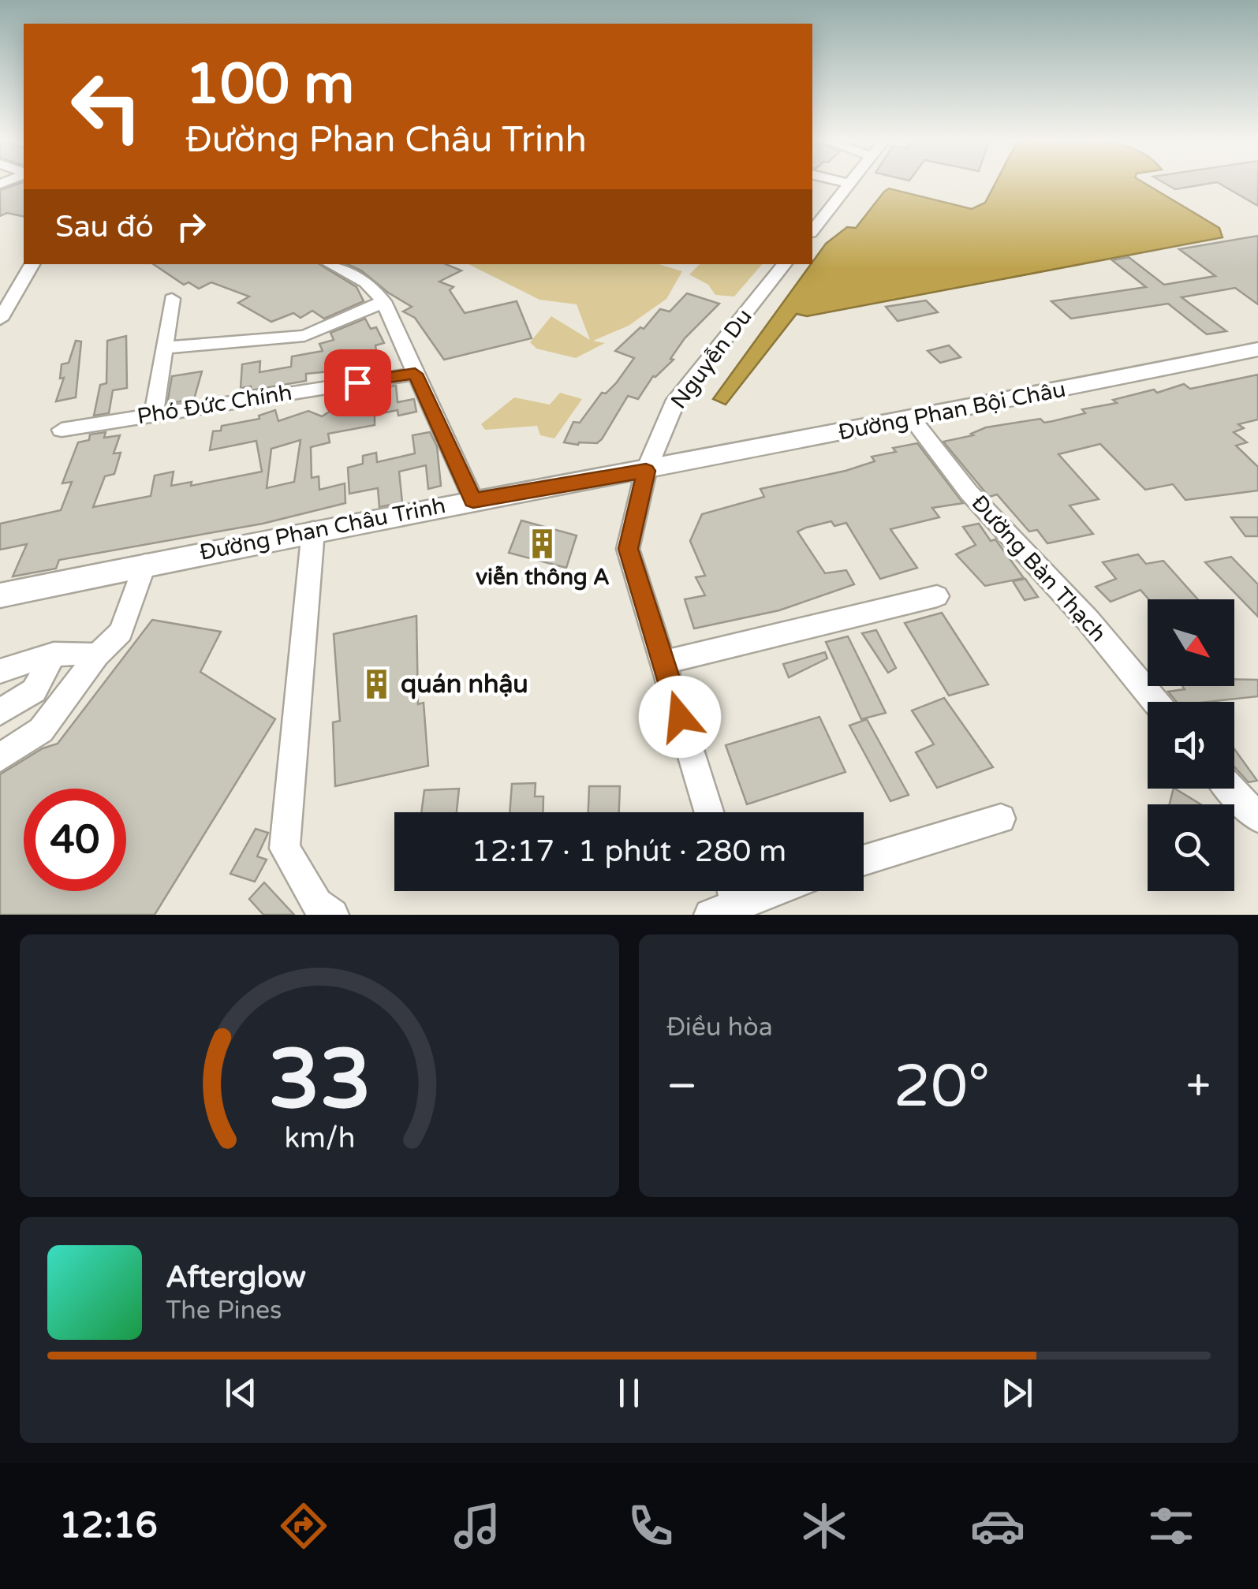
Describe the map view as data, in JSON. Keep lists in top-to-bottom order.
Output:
{
  "streets": {
    "main road": ["Đường Phan Bội Châu", "Đường Phan Châu Trinh"],
    "street": ["Nguyễn Du", "Phó Đức Chính", "Đường Bàn Thạch"]
  },
  "crossings": [
    ["Nguyễn Du", "Đường Phan Bội Châu"],
    ["Nguyễn Du", "Đường Phan Châu Trinh"],
    ["Đường Phan Bội Châu", "Đường Phan Châu Trinh"],
    ["Đường Phan Bội Châu", "Đường Bàn Thạch"]
  ],
  "places": {
    "building": ["viễn thông A", "quán nhậu"]
  },
  "north": "bottom right",
  "page": {
    "turn": ["100 m", "Đường Phan Châu Trinh"],
    "then": "Sau đó",
    "limit": "40",
    "trip": "12:17 · 1 phút · 280 m",
    "tile": "Điều hòa",
    "heat": ["−", "20°", "+"],
    "song": ["Afterglow", "The Pines"],
    "tabs": "12:16",
    "gauge": ["33", "km/h"]
  }
}
